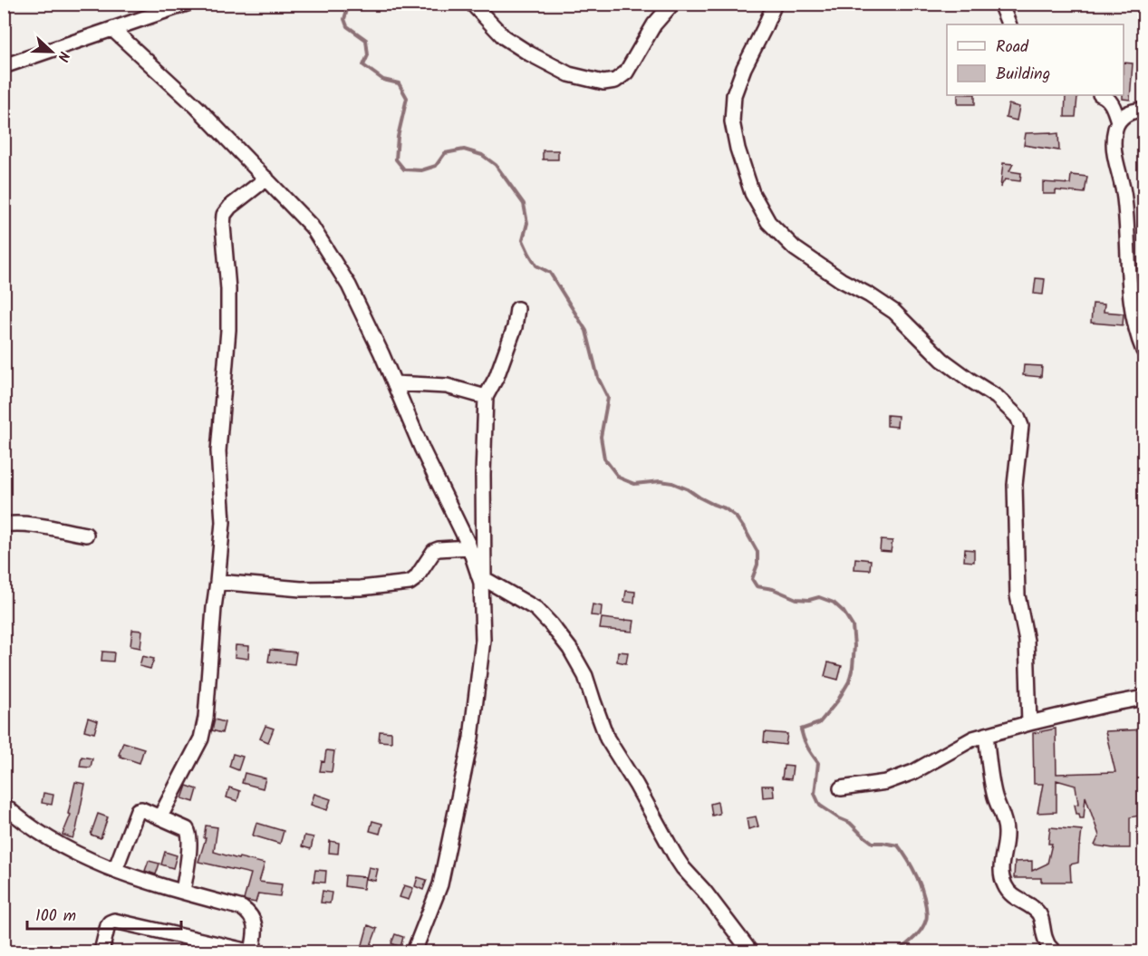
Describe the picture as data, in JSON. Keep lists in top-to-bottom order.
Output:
{
  "legend": ["Road", "Building"],
  "scale_bar": "100 m",
  "north": "right"
}
